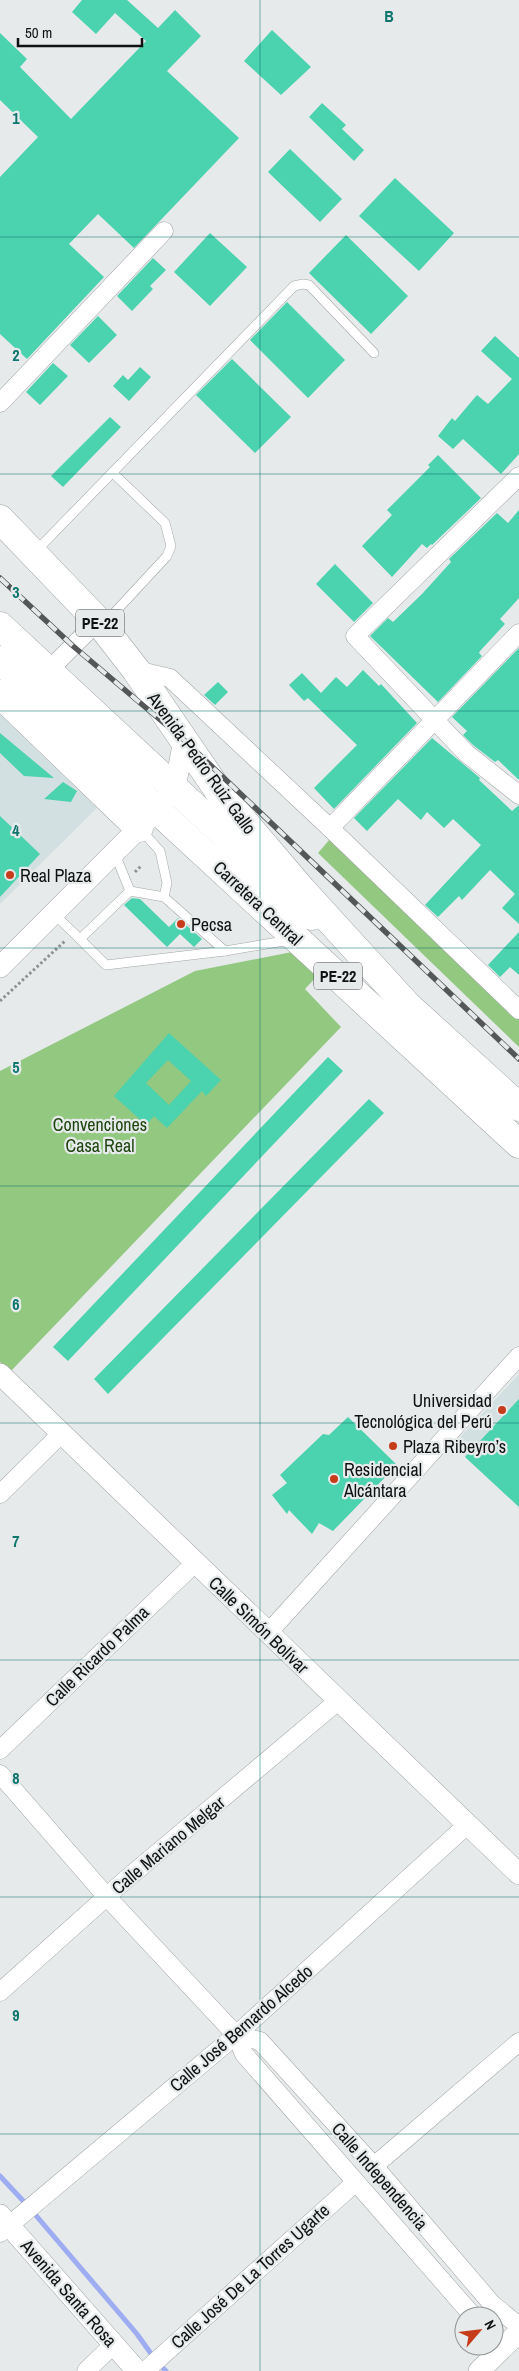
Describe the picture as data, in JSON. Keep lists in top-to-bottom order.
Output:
{
  "streets": {
    "main road": ["PE-22", "Avenida Pedro Ruiz Gallo", "Carretera Central"],
    "street": [
      "Calle Simón Bolívar",
      "Calle Ricardo Palma",
      "Calle Mariano Melgar",
      "Calle José Bernardo Alcedo",
      "Calle Independencia",
      "Calle José De La Torres Ugarte",
      "Avenida Santa Rosa"
    ]
  },
  "crossings": [
    ["Avenida Pedro Ruiz Gallo", "Carretera Central"],
    ["Calle Simón Bolívar", "Calle Ricardo Palma"],
    ["Calle Simón Bolívar", "Calle Mariano Melgar"],
    ["Calle Simón Bolívar", "Calle José Bernardo Alcedo"],
    ["Calle Mariano Melgar", "Calle Independencia"],
    ["Calle José Bernardo Alcedo", "Calle Independencia"],
    ["Calle José Bernardo Alcedo", "Avenida Santa Rosa"],
    ["Calle Independencia", "Calle José De La Torres Ugarte"]
  ],
  "parks": ["Convenciones Casa Real"],
  "places": [
    "Real Plaza",
    "Pecsa",
    "Universidad Tecnológica del Perú",
    "Plaza Ribeyro’s",
    "Residencial Alcántara"
  ],
  "scale_bar": "50 m",
  "north": "top right",
  "grid": {
    "columns": ["B"],
    "rows": [
      "1",
      "2",
      "3",
      "4",
      "5",
      "6",
      "7",
      "8",
      "9"
    ]
  }
}
